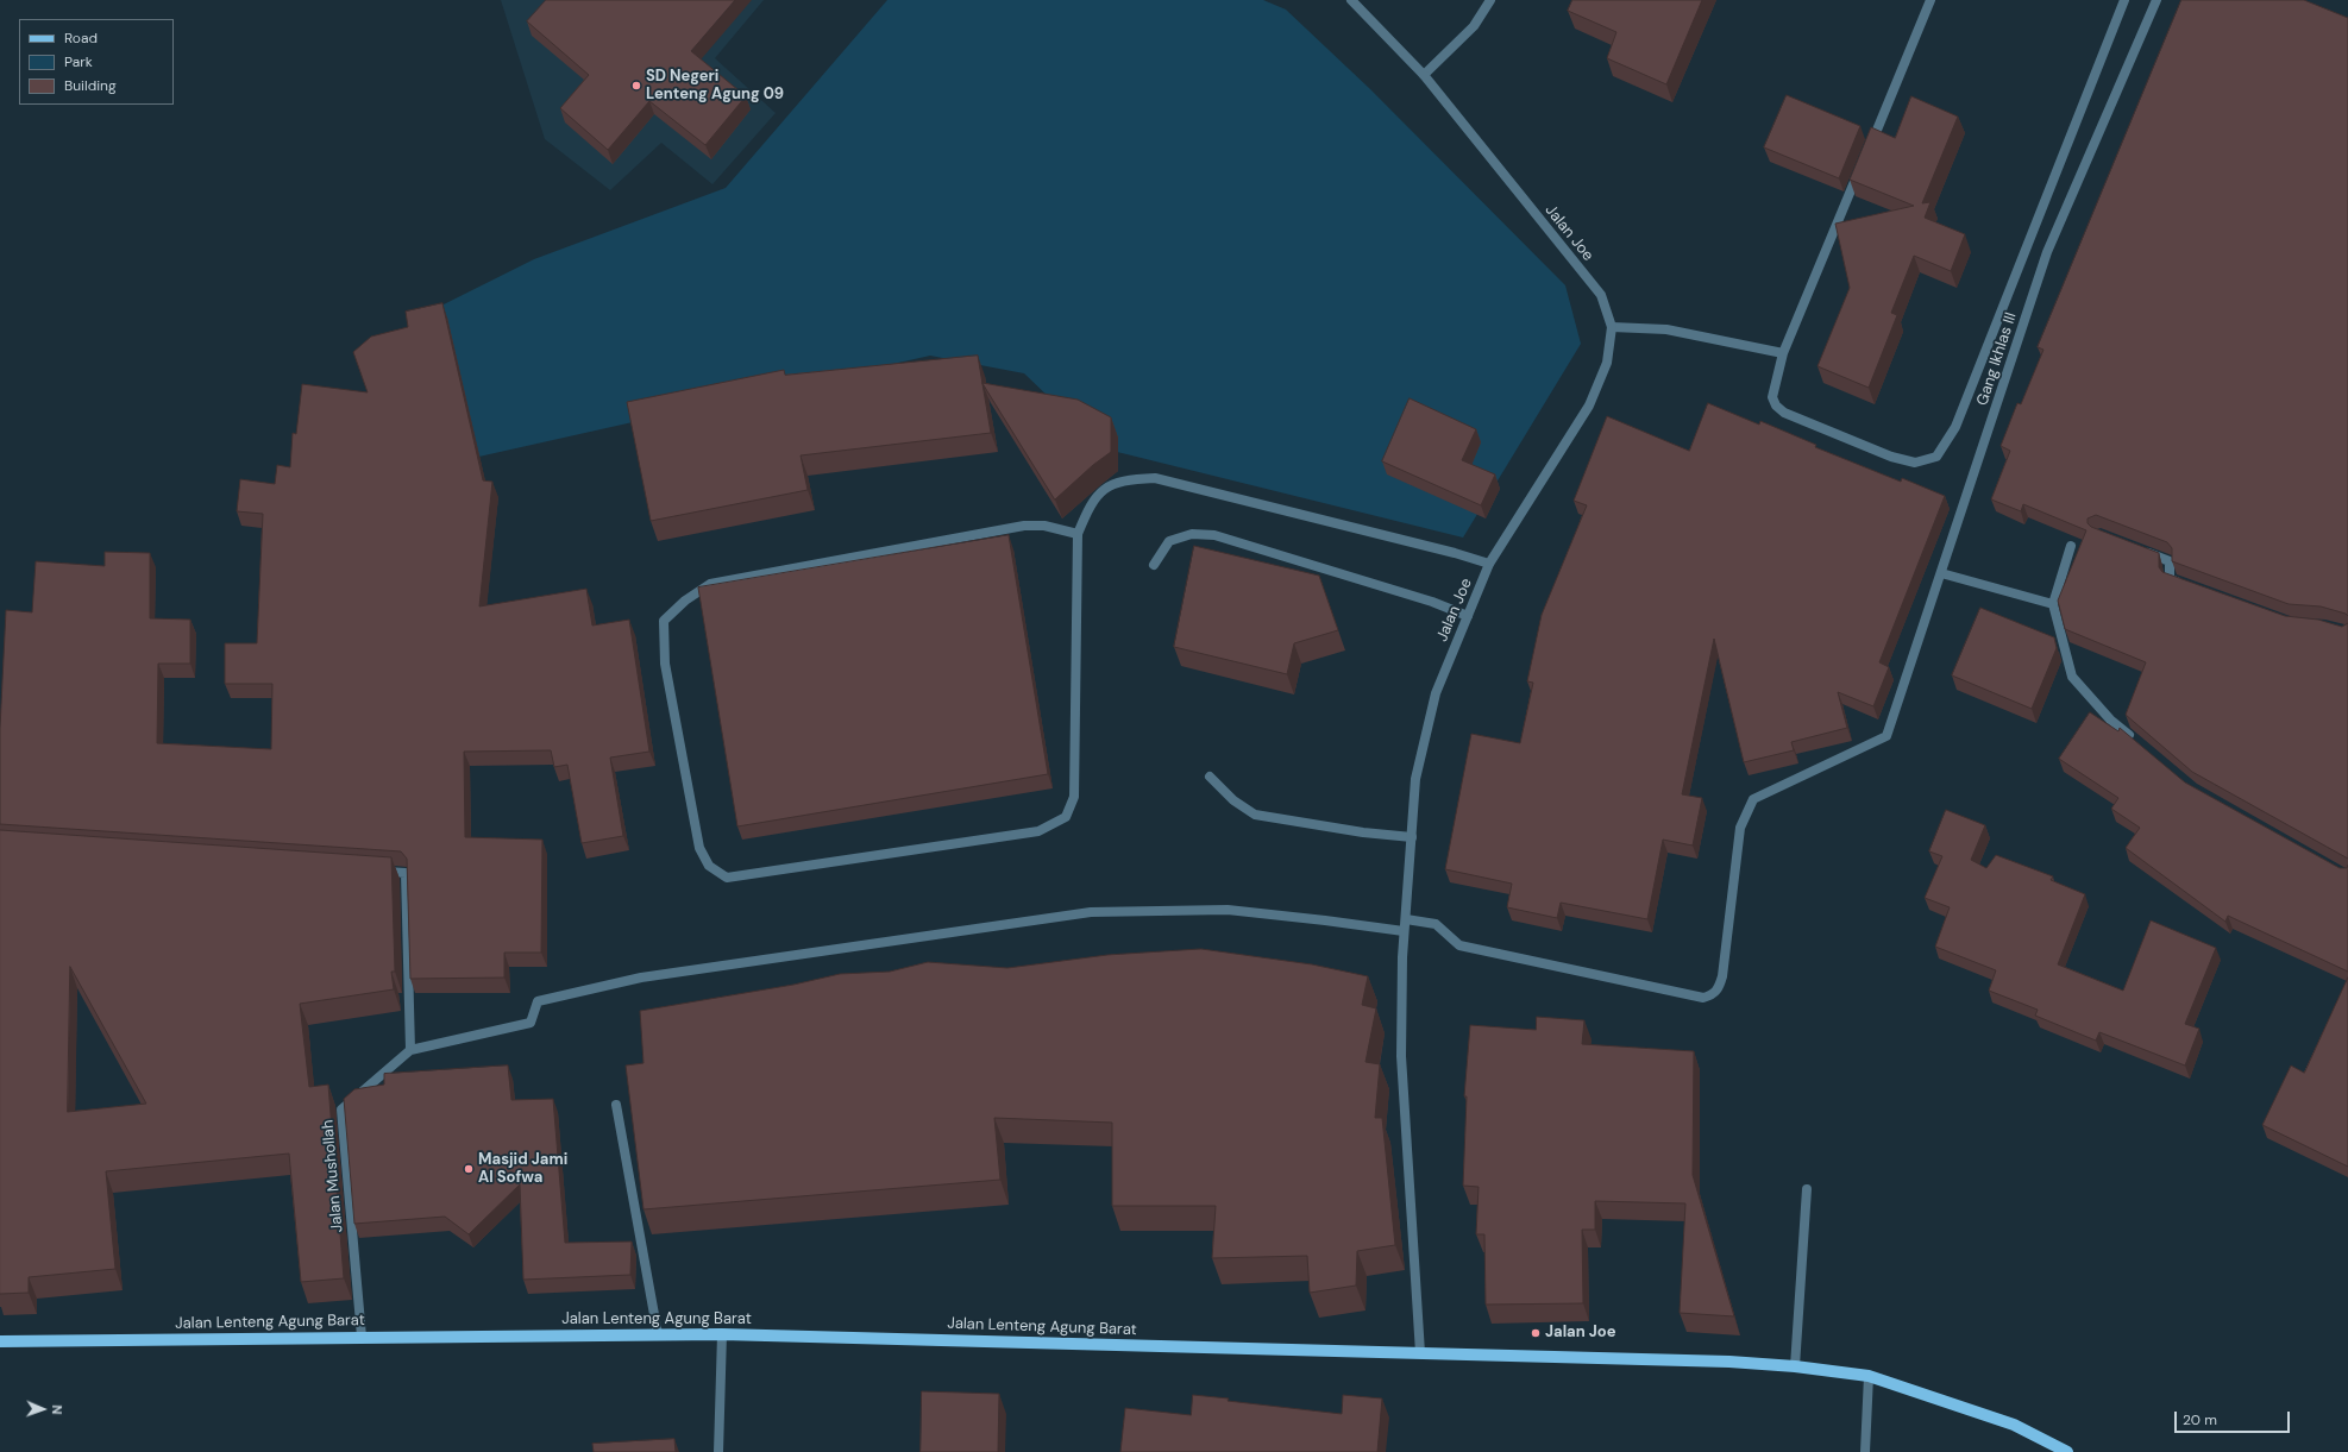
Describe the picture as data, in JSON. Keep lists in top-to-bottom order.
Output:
{
  "streets": {
    "main road": ["Jalan Lenteng Agung Barat"],
    "street": ["Jalan Joe", "Gang Ikhlas III", "Jalan Mushollah"]
  },
  "crossings": [
    ["Jalan Joe", "Gang Ikhlas III"],
    ["Jalan Joe", "Jalan Lenteng Agung Barat"],
    ["Jalan Mushollah", "Jalan Lenteng Agung Barat"]
  ],
  "places": ["SD Negeri Lenteng Agung 09", "Masjid Jami Al Sofwa", "Jalan Joe"],
  "legend": ["Road", "Park", "Building"],
  "scale_bar": "20 m",
  "north": "right"
}
